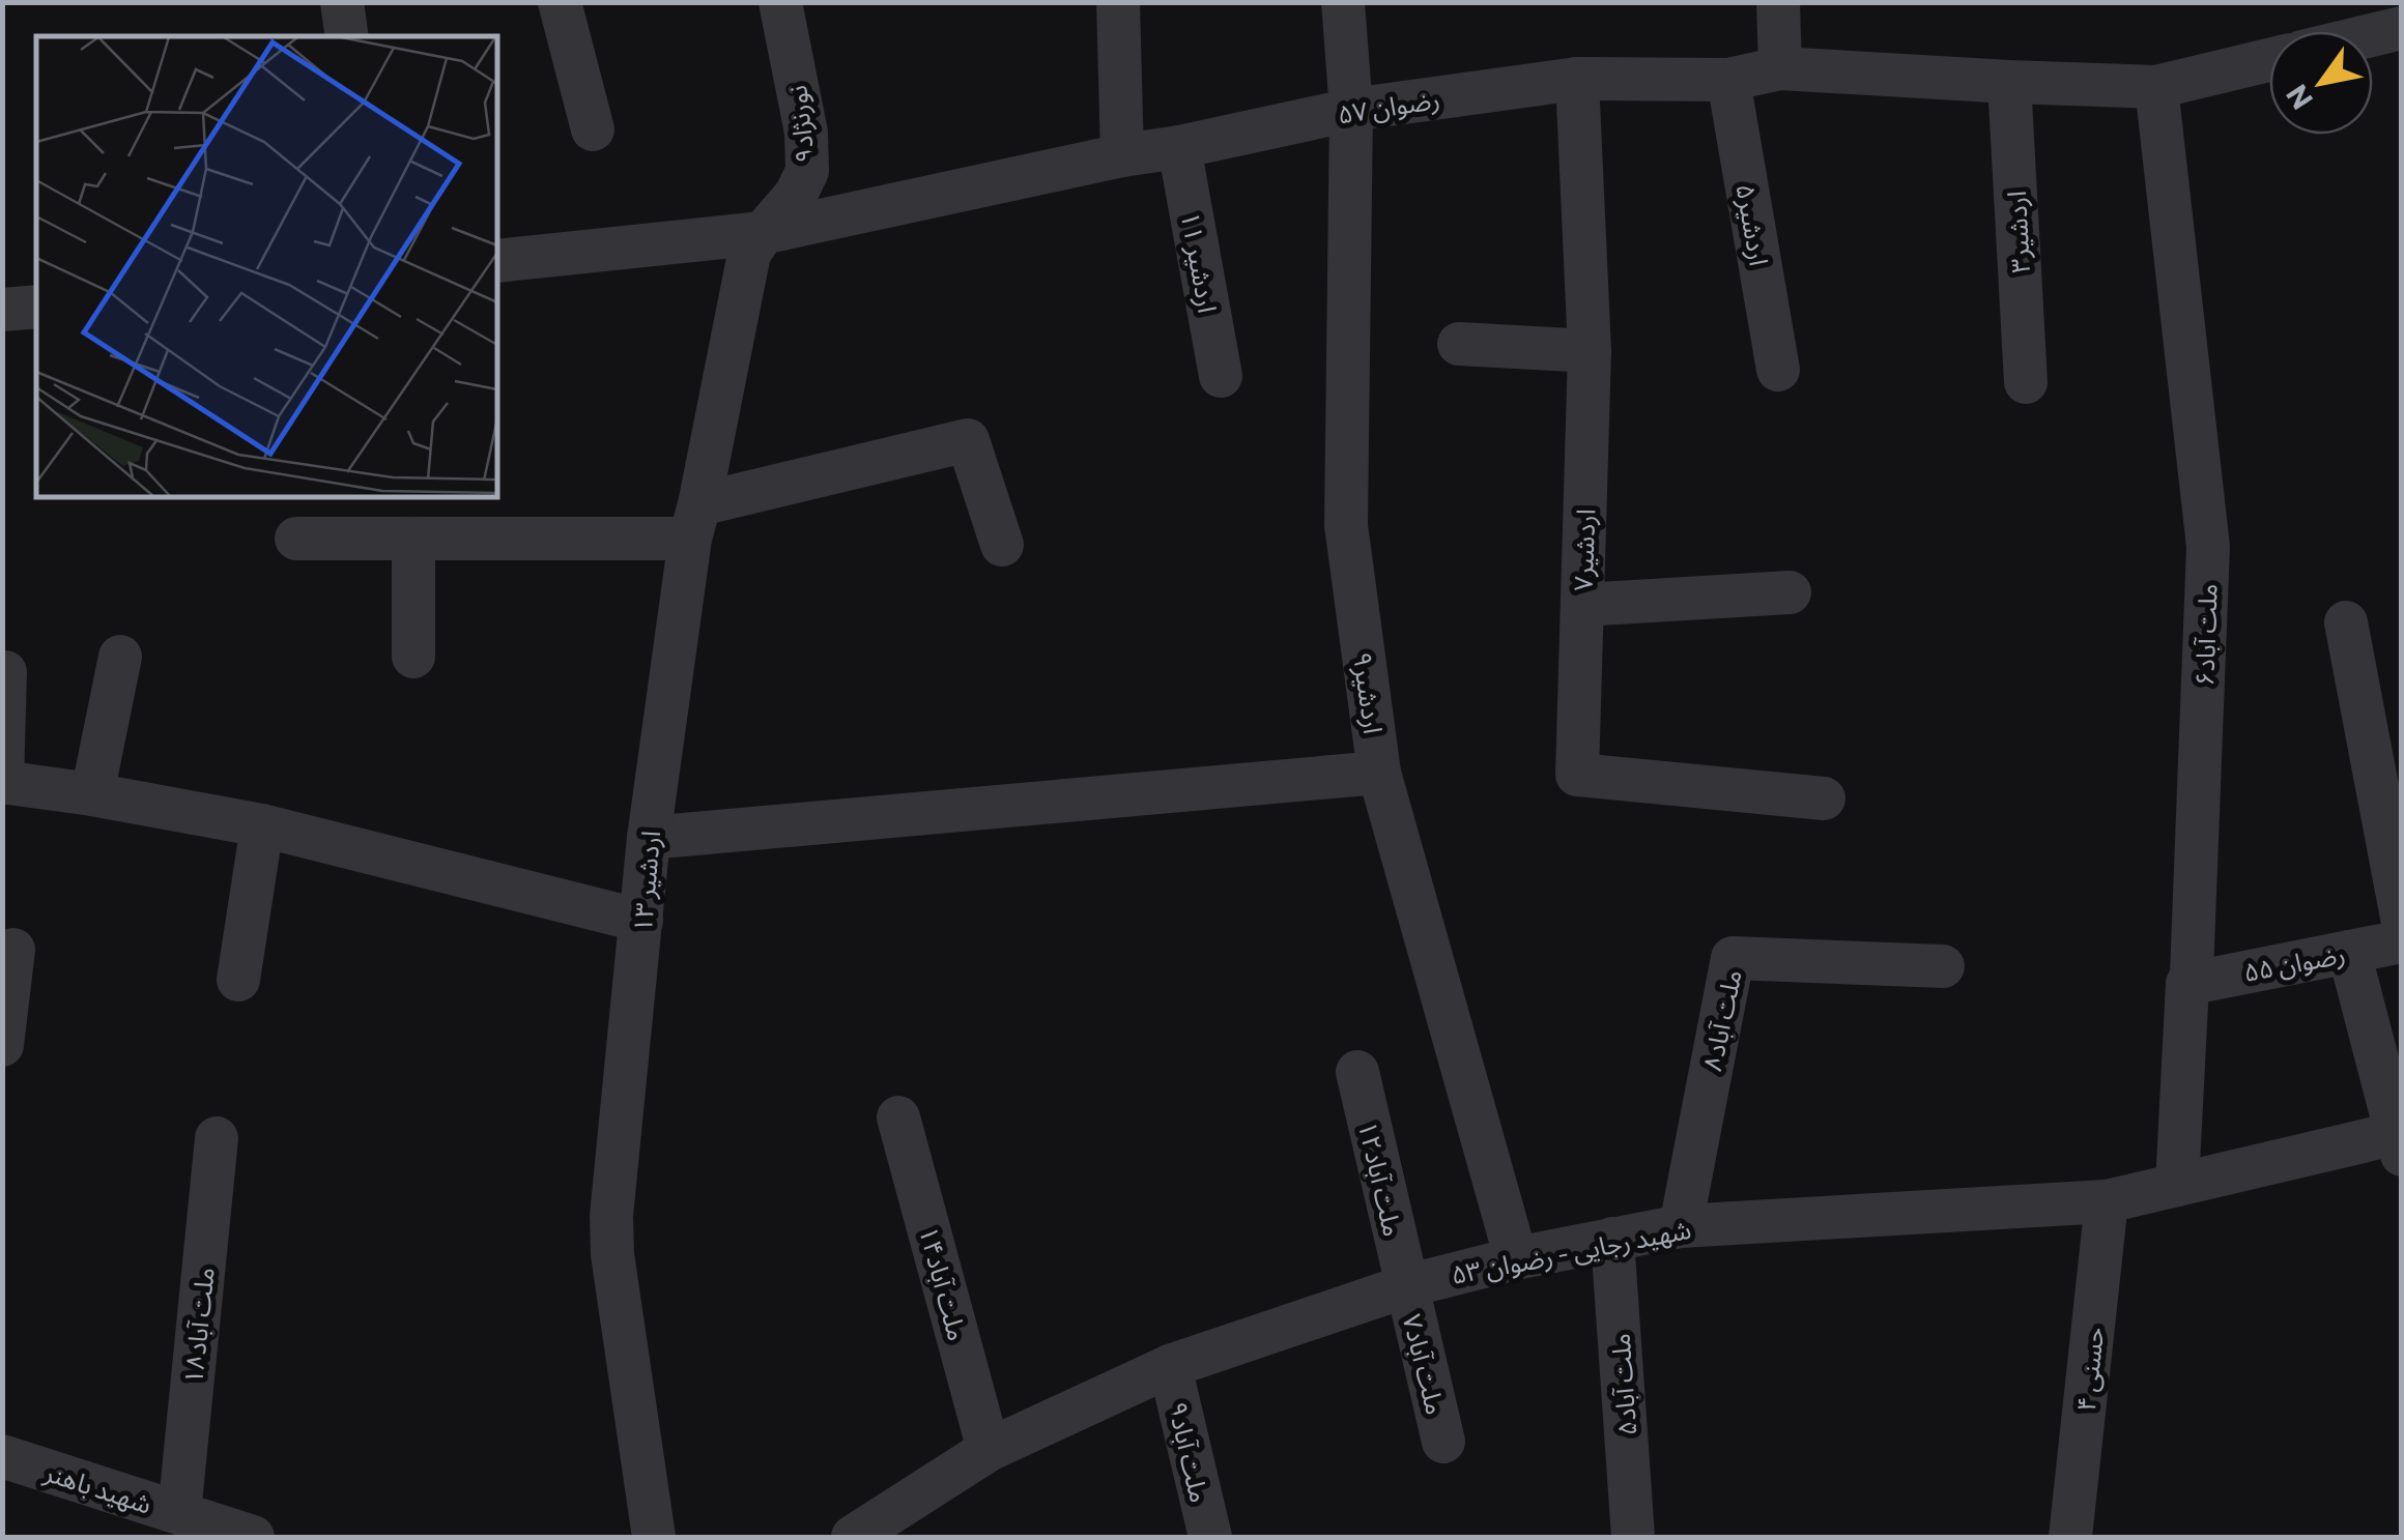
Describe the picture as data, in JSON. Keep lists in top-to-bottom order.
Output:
{
  "streets": {
    "street": [
      "رضوان ۵۷",
      "نورنژاد۹",
      "اردشیر۵",
      "اردشیر۳",
      "اردشیر ۱۱",
      "اردشیر۷",
      "ملت آباد۶",
      "اردشیر۹",
      "اردشیر ۱۳",
      "رضوان ۵۵",
      "ملت آباد۸",
      "ملت آباد۱۲",
      "شهید رجایی - رضوان ۵۳",
      "ملت آباد۱۴",
      "ملت آباد۱۸",
      "ملت آباد۷",
      "حسنی ۴",
      "ملت آباد۵",
      "ملت آباد۹",
      "شهید باهنر"
    ]
  },
  "crossings": [
    ["رضوان ۵۷", "نورنژاد۹"],
    ["رضوان ۵۷", "اردشیر۵"],
    ["رضوان ۵۷", "اردشیر۳"],
    ["رضوان ۵۷", "اردشیر ۱۱"],
    ["رضوان ۵۷", "اردشیر۷"],
    ["رضوان ۵۷", "ملت آباد۶"],
    ["رضوان ۵۷", "اردشیر۹"],
    ["رضوان ۵۷", "اردشیر ۱۳"],
    ["نورنژاد۹", "اردشیر ۱۳"],
    ["ملت آباد۶", "رضوان ۵۵"],
    ["ملت آباد۶", "شهید رجایی - رضوان ۵۳"],
    ["اردشیر۹", "شهید رجایی - رضوان ۵۳"],
    ["ملت آباد۸", "شهید رجایی - رضوان ۵۳"],
    ["ملت آباد۱۲", "شهید رجایی - رضوان ۵۳"],
    ["ملت آباد۱۲", "ملت آباد۷"],
    ["شهید رجایی - رضوان ۵۳", "ملت آباد۱۴"],
    ["شهید رجایی - رضوان ۵۳", "ملت آباد۷"],
    ["شهید رجایی - رضوان ۵۳", "حسنی ۴"],
    ["شهید رجایی - رضوان ۵۳", "ملت آباد۵"],
    ["شهید رجایی - رضوان ۵۳", "ملت آباد۹"],
    ["ملت آباد۱۸", "شهید باهنر"]
  ],
  "north": "bottom left"
}
